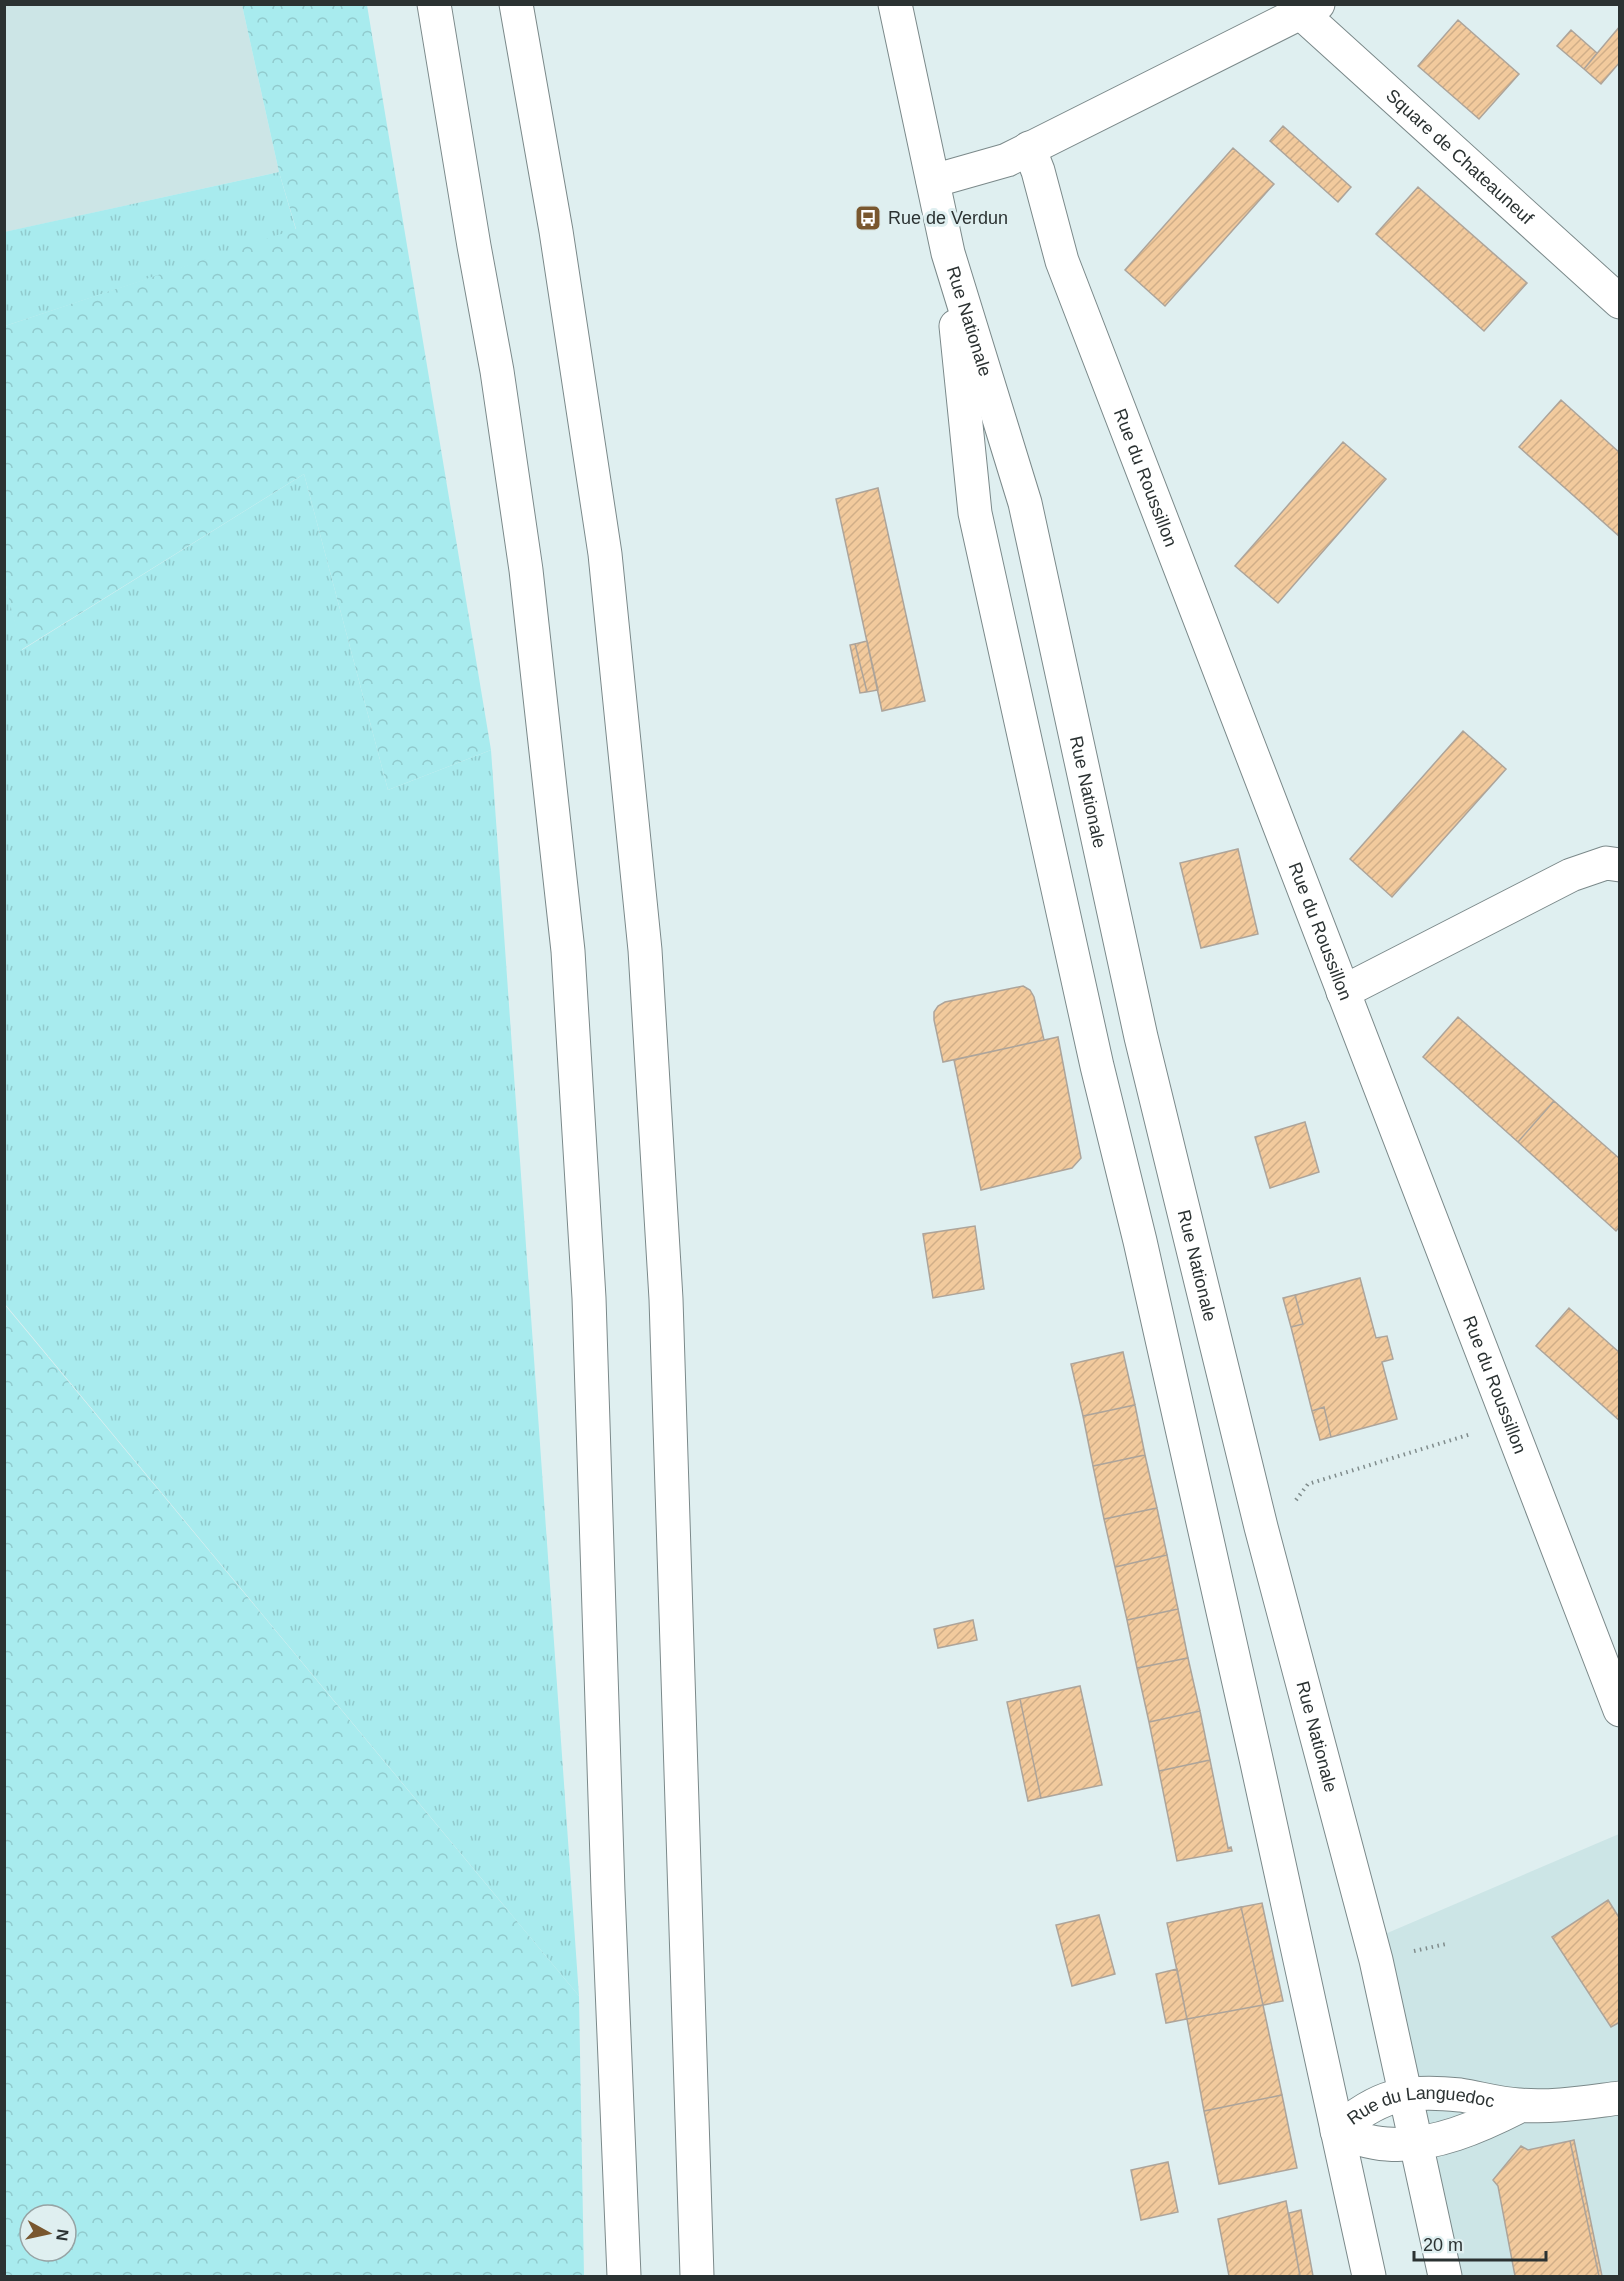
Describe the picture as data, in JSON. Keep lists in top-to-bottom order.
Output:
{
  "streets": {
    "main road": [
      "Square de Chateauneuf",
      "Rue Nationale",
      "Rue du Roussillon",
      "Rue du Languedoc"
    ]
  },
  "crossings": [
    ["Rue Nationale", "Rue du Languedoc"]
  ],
  "places": {
    "bus stop": ["Rue de Verdun"]
  },
  "scale_bar": "20 m",
  "north": "right"
}
